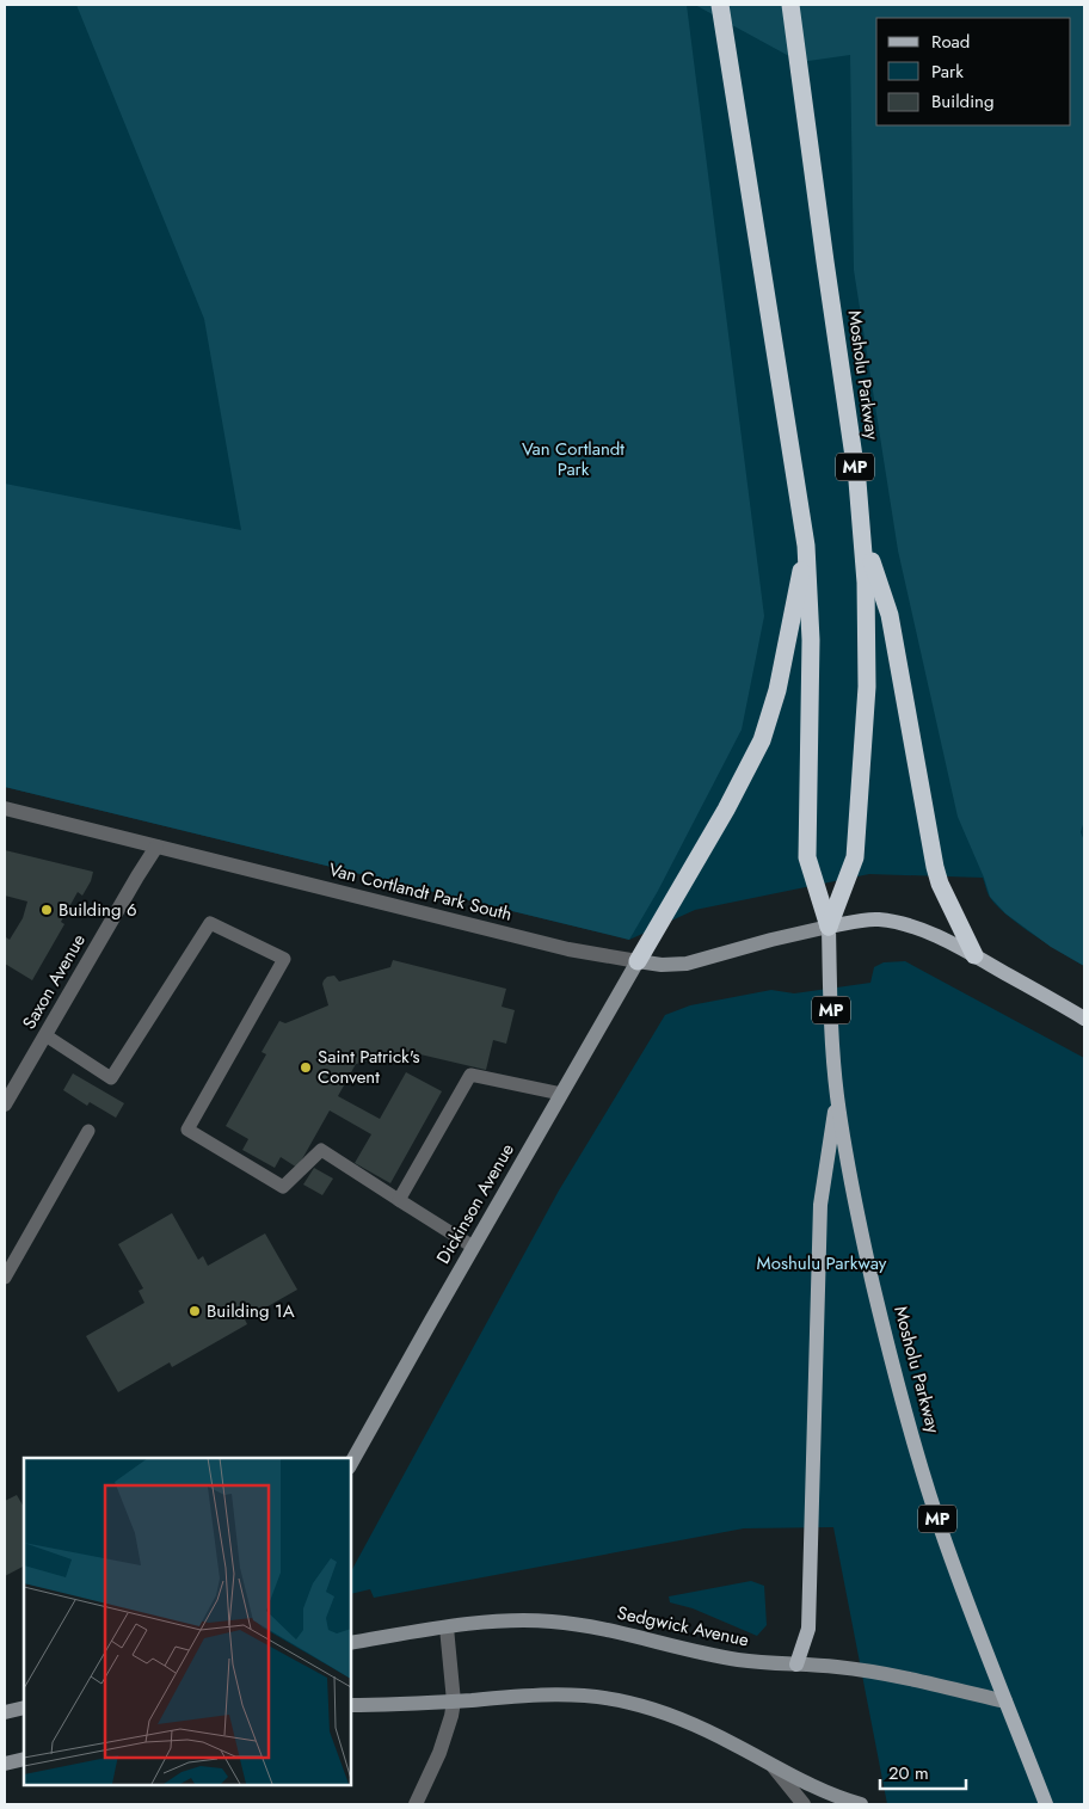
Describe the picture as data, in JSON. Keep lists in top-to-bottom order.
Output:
{
  "streets": {
    "highway": ["Mosholu Parkway", "MP"],
    "main road": ["Van Cortlandt Park South", "Dickinson Avenue", "Sedgwick Avenue"],
    "street": ["Saxon Avenue"]
  },
  "crossings": [
    ["Mosholu Parkway", "Van Cortlandt Park South"],
    ["Mosholu Parkway", "Sedgwick Avenue"],
    ["Van Cortlandt Park South", "Saxon Avenue"],
    ["Van Cortlandt Park South", "Dickinson Avenue"]
  ],
  "parks": ["Van Cortlandt Park", "Moshulu Parkway"],
  "places": ["Building 6", "Saint Patrick's Convent", "Building 1A"],
  "legend": ["Road", "Park", "Building"],
  "scale_bar": "20 m"
}
